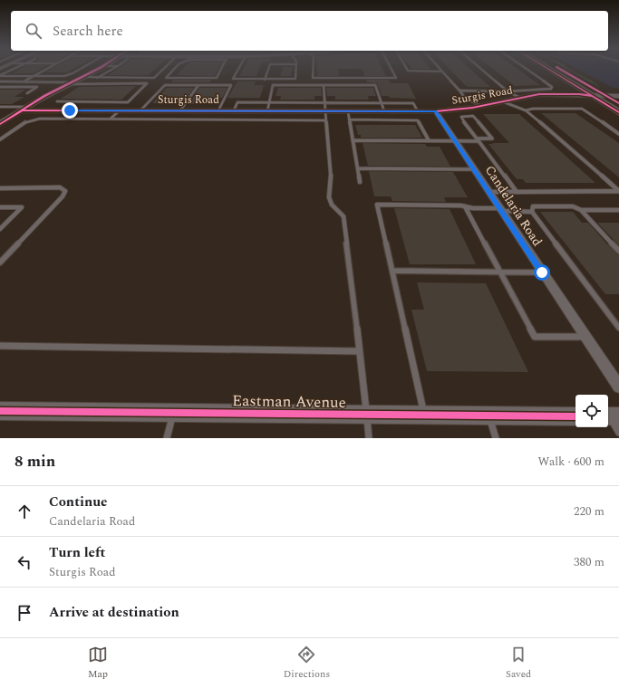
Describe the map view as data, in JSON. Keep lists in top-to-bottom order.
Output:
{
  "streets": {
    "street": ["Sturgis Road", "Candelaria Road", "Eastman Avenue"]
  },
  "crossings": [
    ["Sturgis Road", "Candelaria Road"]
  ],
  "page": {
    "search": "Search here",
    "heading": ["8 min", "Walk · 600 m"],
    "list": [
      ["Continue", "Candelaria Road", "220 m"],
      ["Turn left", "Sturgis Road", "380 m"],
      "Arrive at destination"
    ],
    "nav": ["Map", "Directions", "Saved"]
  }
}
